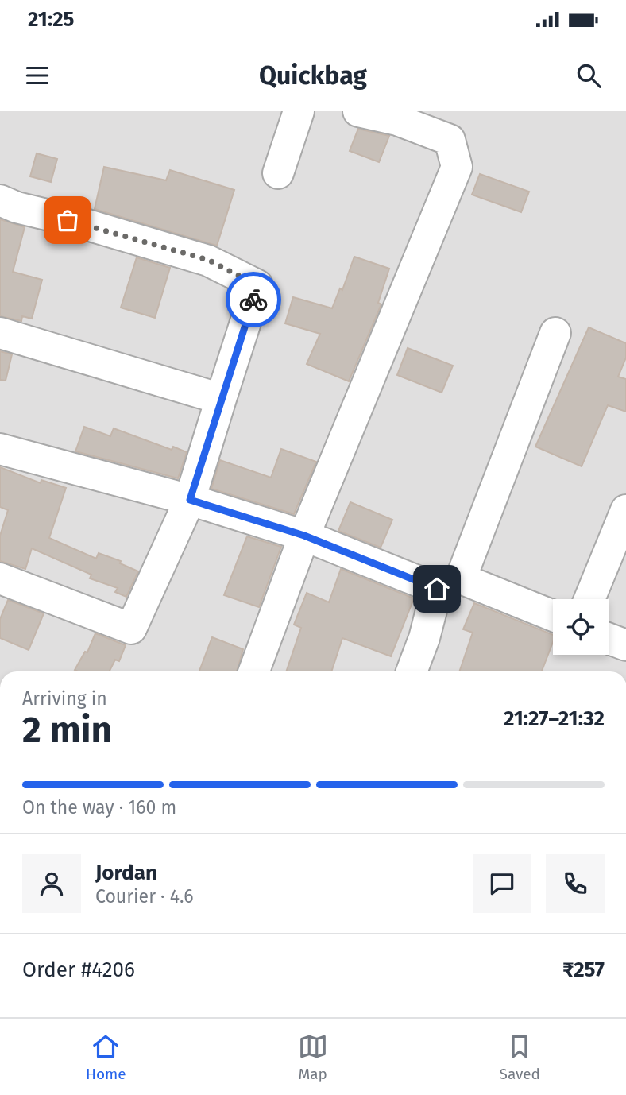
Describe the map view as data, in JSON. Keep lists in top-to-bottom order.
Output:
{
  "page": {
    "status": "21:25",
    "header": "Quickbag",
    "heading": ["2 min", "Arriving in", "21:27–21:32"],
    "panel": [
      "Jordan",
      "Courier · 4.6",
      "Order #4206",
      "₹257"
    ],
    "bar": "On the way · 160 m",
    "tabs": ["Home", "Map", "Saved"]
  }
}
